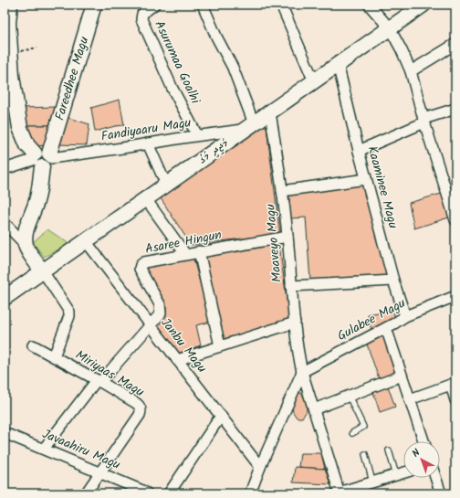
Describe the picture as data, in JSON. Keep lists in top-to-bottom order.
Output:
{
  "streets": {
    "street": [
      "Asurumaa Goalhi",
      "Fareedhee Magu",
      "Fandiyaaru Magu",
      "މަޖީދީ މަގު",
      "Kaaminee Magu",
      "Asaree Hingun",
      "Maaveyo Magu",
      "Gulabee Magu",
      "Janbu Magu",
      "Miriyaas Magu",
      "Javaahiru Magu"
    ]
  },
  "crossings": [
    ["Asurumaa Goalhi", "Fandiyaaru Magu"],
    ["Fareedhee Magu", "Fandiyaaru Magu"],
    ["Fandiyaaru Magu", "މަޖީދީ މަގު"],
    ["މަޖީދީ މަގު", "Kaaminee Magu"],
    ["މަޖީދީ މަގު", "Maaveyo Magu"],
    ["މަޖީދީ މަގު", "Janbu Magu"],
    ["Kaaminee Magu", "Gulabee Magu"],
    ["Asaree Hingun", "Maaveyo Magu"],
    ["Asaree Hingun", "Janbu Magu"],
    ["Asaree Hingun", "Miriyaas Magu"],
    ["Asaree Hingun", "Javaahiru Magu"],
    ["Maaveyo Magu", "Gulabee Magu"],
    ["Miriyaas Magu", "Javaahiru Magu"]
  ],
  "north": "top left"
}
